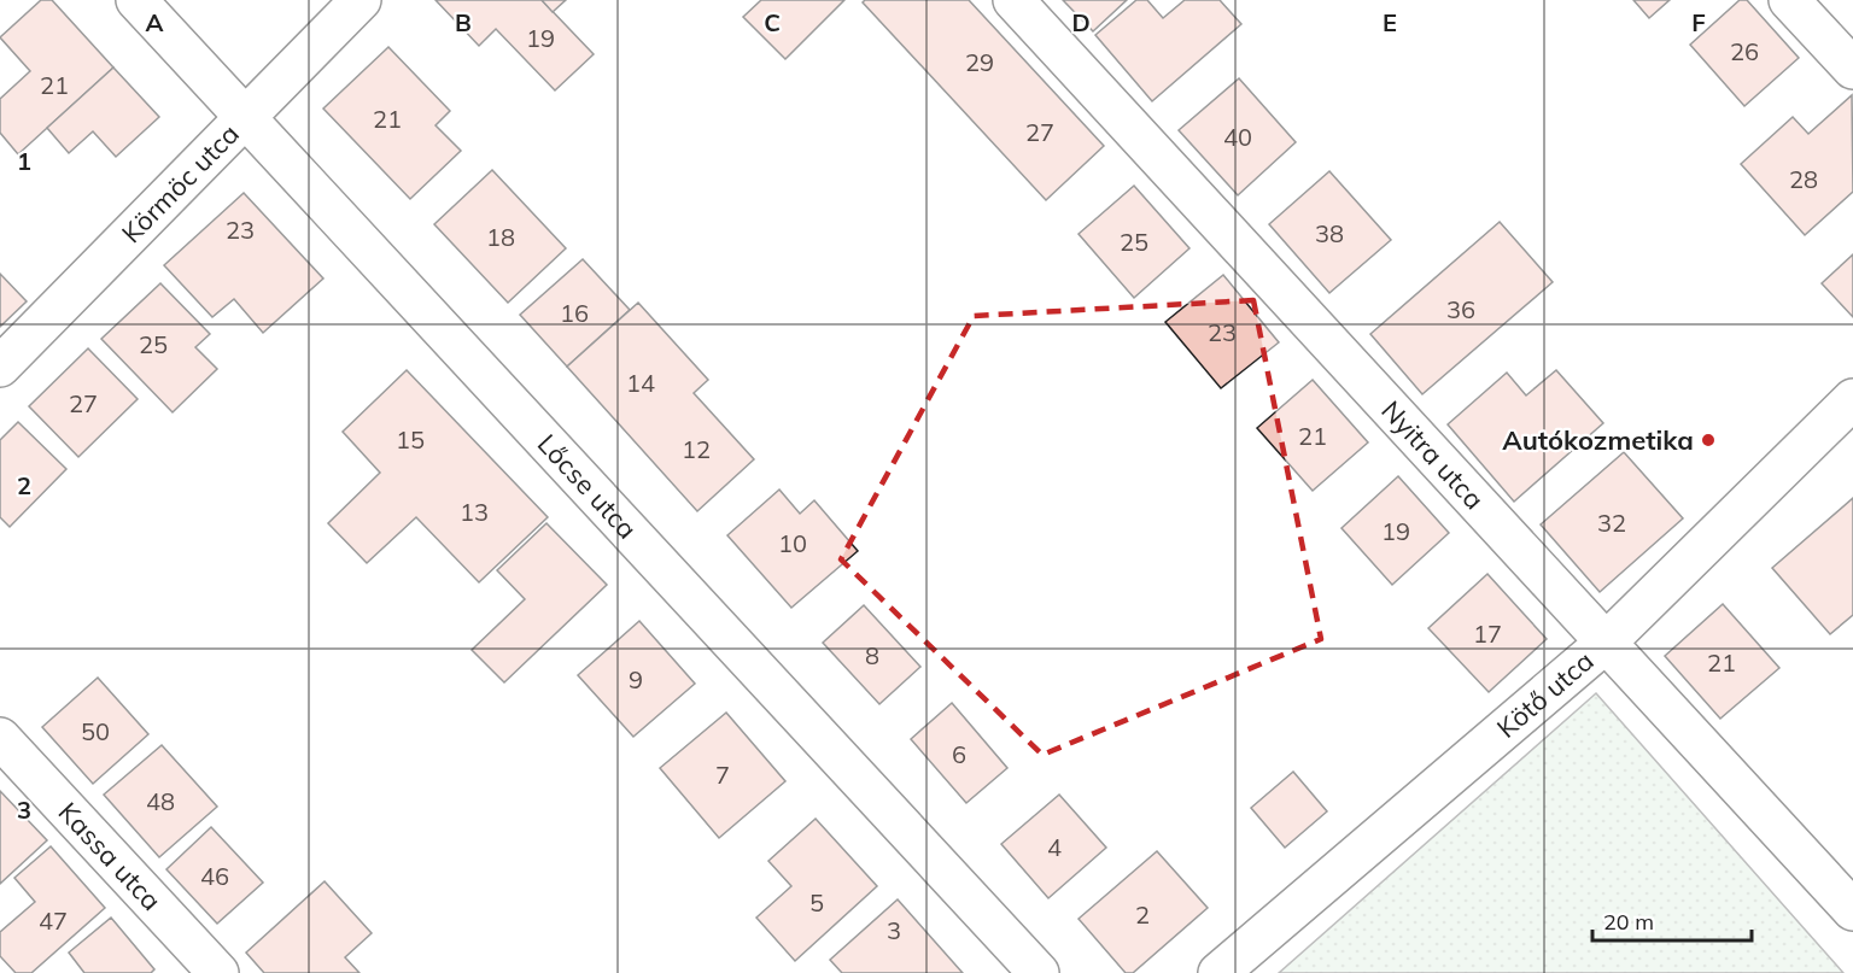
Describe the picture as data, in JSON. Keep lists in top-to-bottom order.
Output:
{
  "streets": {
    "street": [
      "Körmöc utca",
      "Nyitra utca",
      "Lőcse utca",
      "Kötő utca",
      "Kassa utca"
    ]
  },
  "crossings": [
    ["Körmöc utca", "Lőcse utca"],
    ["Nyitra utca", "Kötő utca"]
  ],
  "places": ["Autókozmetika"],
  "house_numbers": [
    "19",
    "26",
    "29",
    "21",
    "21",
    "27",
    "40",
    "28",
    "23",
    "38",
    "18",
    "25",
    "36",
    "16",
    "23",
    "25",
    "14",
    "27",
    "21",
    "15",
    "12",
    "13",
    "32",
    "19",
    "10",
    "17",
    "8",
    "21",
    "9",
    "50",
    "6",
    "7",
    "48",
    "4",
    "46",
    "5",
    "2",
    "47",
    "3"
  ],
  "scale_bar": "20 m",
  "grid": {
    "columns": [
      "A",
      "B",
      "C",
      "D",
      "E",
      "F"
    ],
    "rows": ["1", "2", "3"]
  }
}
